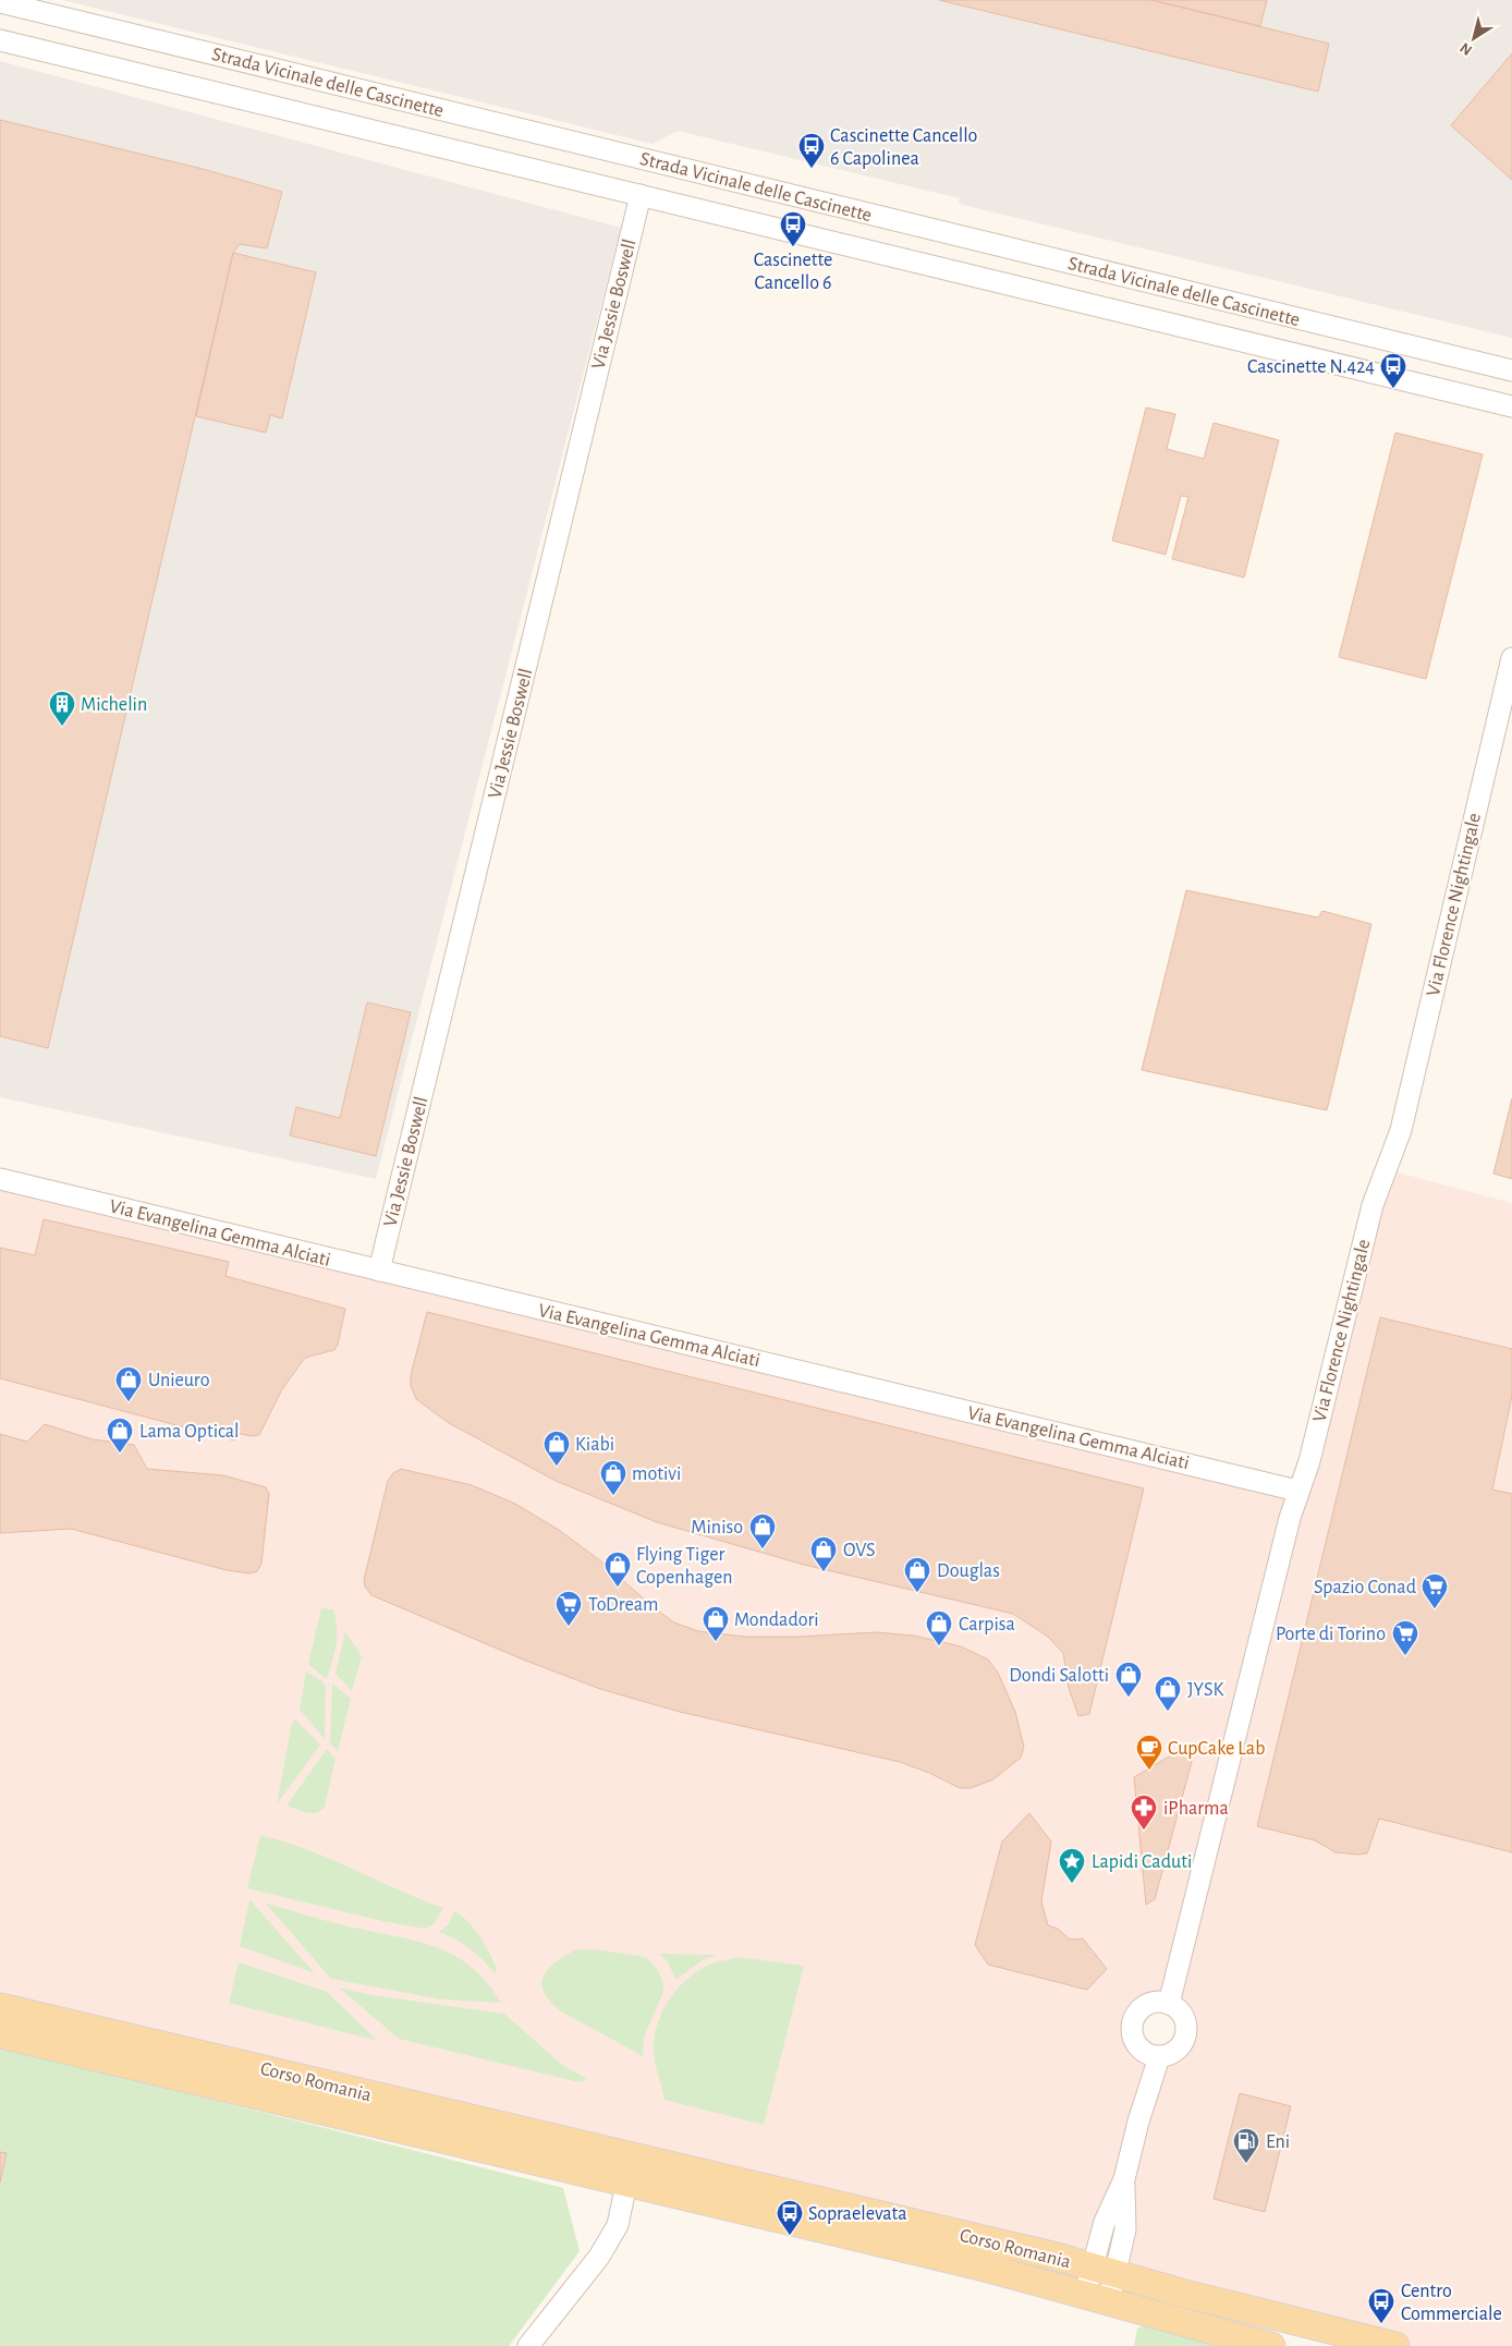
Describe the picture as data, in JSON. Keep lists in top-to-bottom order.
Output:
{
  "streets": {
    "main road": ["Corso Romania"],
    "street": [
      "Strada Vicinale delle Cascinette",
      "Via Jessie Boswell",
      "Via Florence Nightingale",
      "Via Evangelina Gemma Alciati"
    ]
  },
  "crossings": [
    ["Strada Vicinale delle Cascinette", "Via Jessie Boswell"],
    ["Via Jessie Boswell", "Via Evangelina Gemma Alciati"],
    ["Via Florence Nightingale", "Via Evangelina Gemma Alciati"]
  ],
  "places": {
    "bus stop": [
      "Cascinette Cancello 6 Capolinea",
      "Cascinette Cancello 6",
      "Cascinette N.424",
      "Sopraelevata",
      "Centro Commerciale"
    ],
    "building": ["Michelin"],
    "shop": [
      "Unieuro",
      "Lama Optical",
      "Kiabi",
      "motivi",
      "Miniso",
      "OVS",
      "Flying Tiger Copenhagen",
      "Douglas",
      "Mondadori",
      "Carpisa",
      "Dondi Salotti",
      "JYSK"
    ],
    "supermarket": ["Spazio Conad", "ToDream", "Porte di Torino"],
    "cafe": ["CupCake Lab"],
    "pharmacy": ["iPharma"],
    "place": ["Lapidi Caduti"],
    "fuel station": ["Eni"]
  },
  "north": "bottom left"
}
